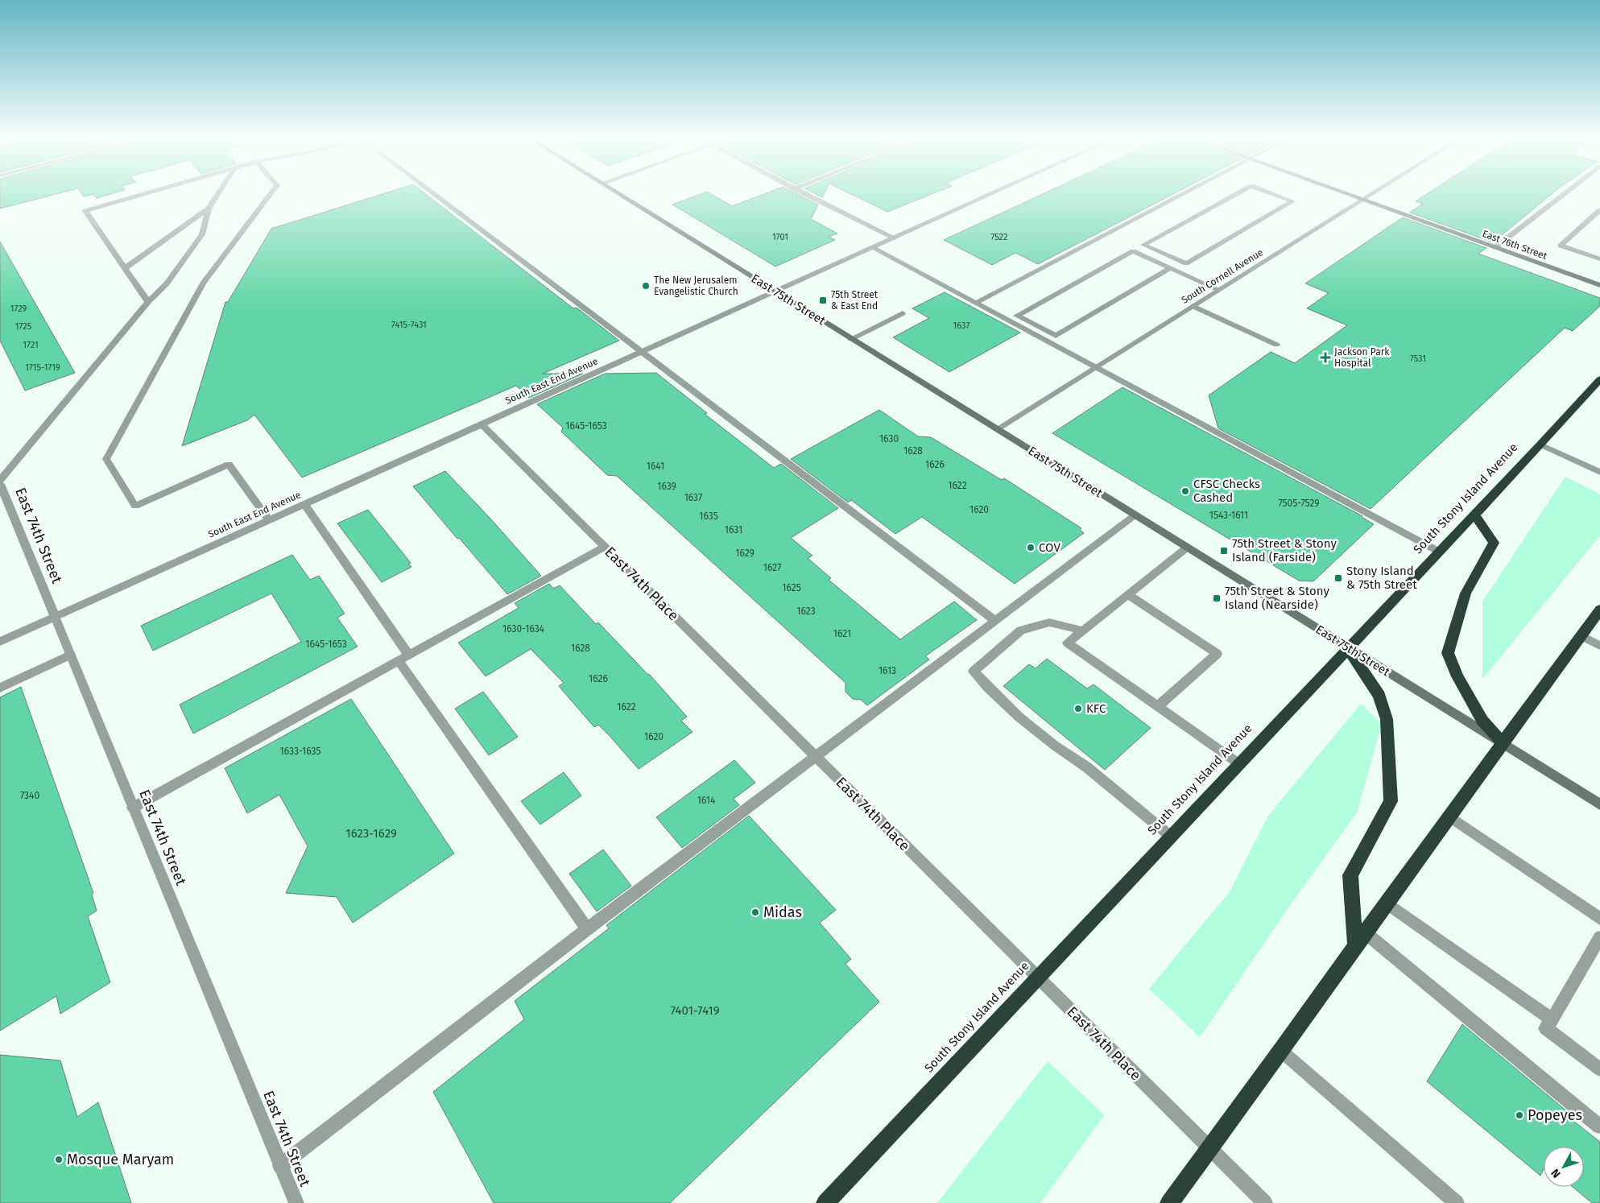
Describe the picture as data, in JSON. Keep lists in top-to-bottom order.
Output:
{
  "streets": {
    "highway": ["South Stony Island Avenue"],
    "main road": ["East 76th Street", "East 75th Street"],
    "street": [
      "South Cornell Avenue",
      "South East End Avenue",
      "East 74th Street",
      "East 74th Place"
    ]
  },
  "crossings": [
    ["East 76th Street", "South Cornell Avenue"],
    ["South Cornell Avenue", "East 75th Street"],
    ["East 75th Street", "South East End Avenue"],
    ["East 75th Street", "South Stony Island Avenue"],
    ["South East End Avenue", "East 74th Street"],
    ["South East End Avenue", "East 74th Place"],
    ["South Stony Island Avenue", "East 74th Place"]
  ],
  "places": {
    "other": [
      "The New Jerusalem Evangelistic Church",
      "CFSC Checks Cashed",
      "COV",
      "KFC",
      "Midas",
      "Popeyes",
      "Mosque Maryam"
    ],
    "transit": [
      "75th Street & East End",
      "75th Street & Stony Island (Farside)",
      "Stony Island & 75th Street",
      "75th Street & Stony Island (Nearside)"
    ],
    "health": ["Jackson Park Hospital"]
  },
  "house_numbers": [
    "1701",
    "7522",
    "1729",
    "7415-7431",
    "1637",
    "1725",
    "1721",
    "7531",
    "1715-1719",
    "1645-1653",
    "1630",
    "1628",
    "1626",
    "1641",
    "1622",
    "1639",
    "1637",
    "7505-7529",
    "1620",
    "1543-1611",
    "1635",
    "1631",
    "1629",
    "1627",
    "1625",
    "1623",
    "1630-1634",
    "1621",
    "1645-1653",
    "1628",
    "1613",
    "1626",
    "1622",
    "1620",
    "1633-1635",
    "7340",
    "1614",
    "1623-1629",
    "7401-7419"
  ],
  "north": "bottom left"
}
